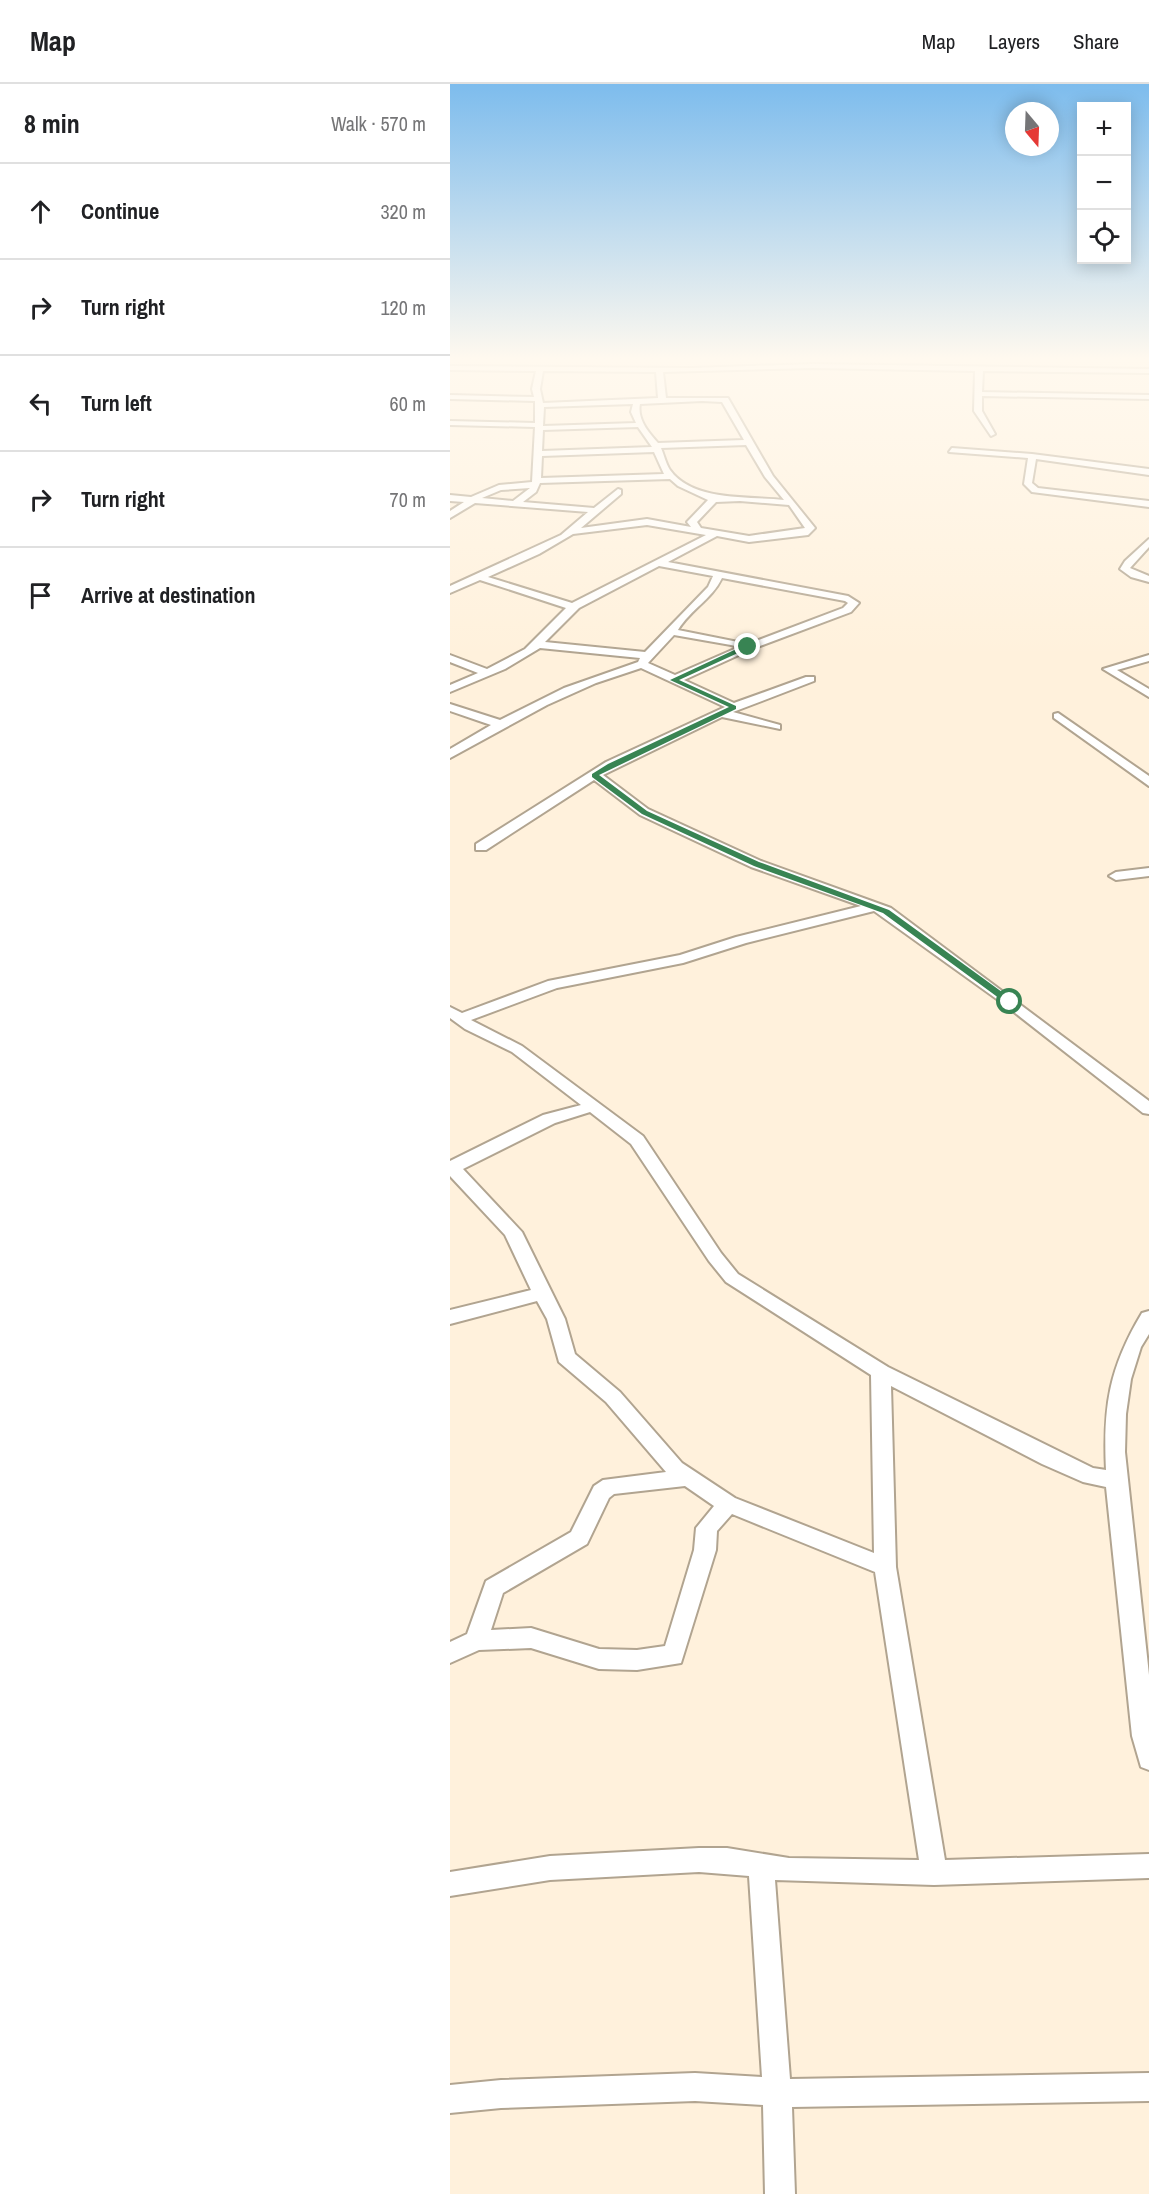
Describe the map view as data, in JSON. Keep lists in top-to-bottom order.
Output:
{
  "north": "bottom",
  "page": {
    "header": "Map",
    "nav": ["Map", "Layers", "Share"],
    "heading": ["8 min", "Walk · 570 m"],
    "map_buttons": ["+", "−"],
    "list": [
      ["Continue", "320 m"],
      ["Turn right", "120 m"],
      ["Turn left", "60 m"],
      ["Turn right", "70 m"],
      "Arrive at destination"
    ]
  }
}
